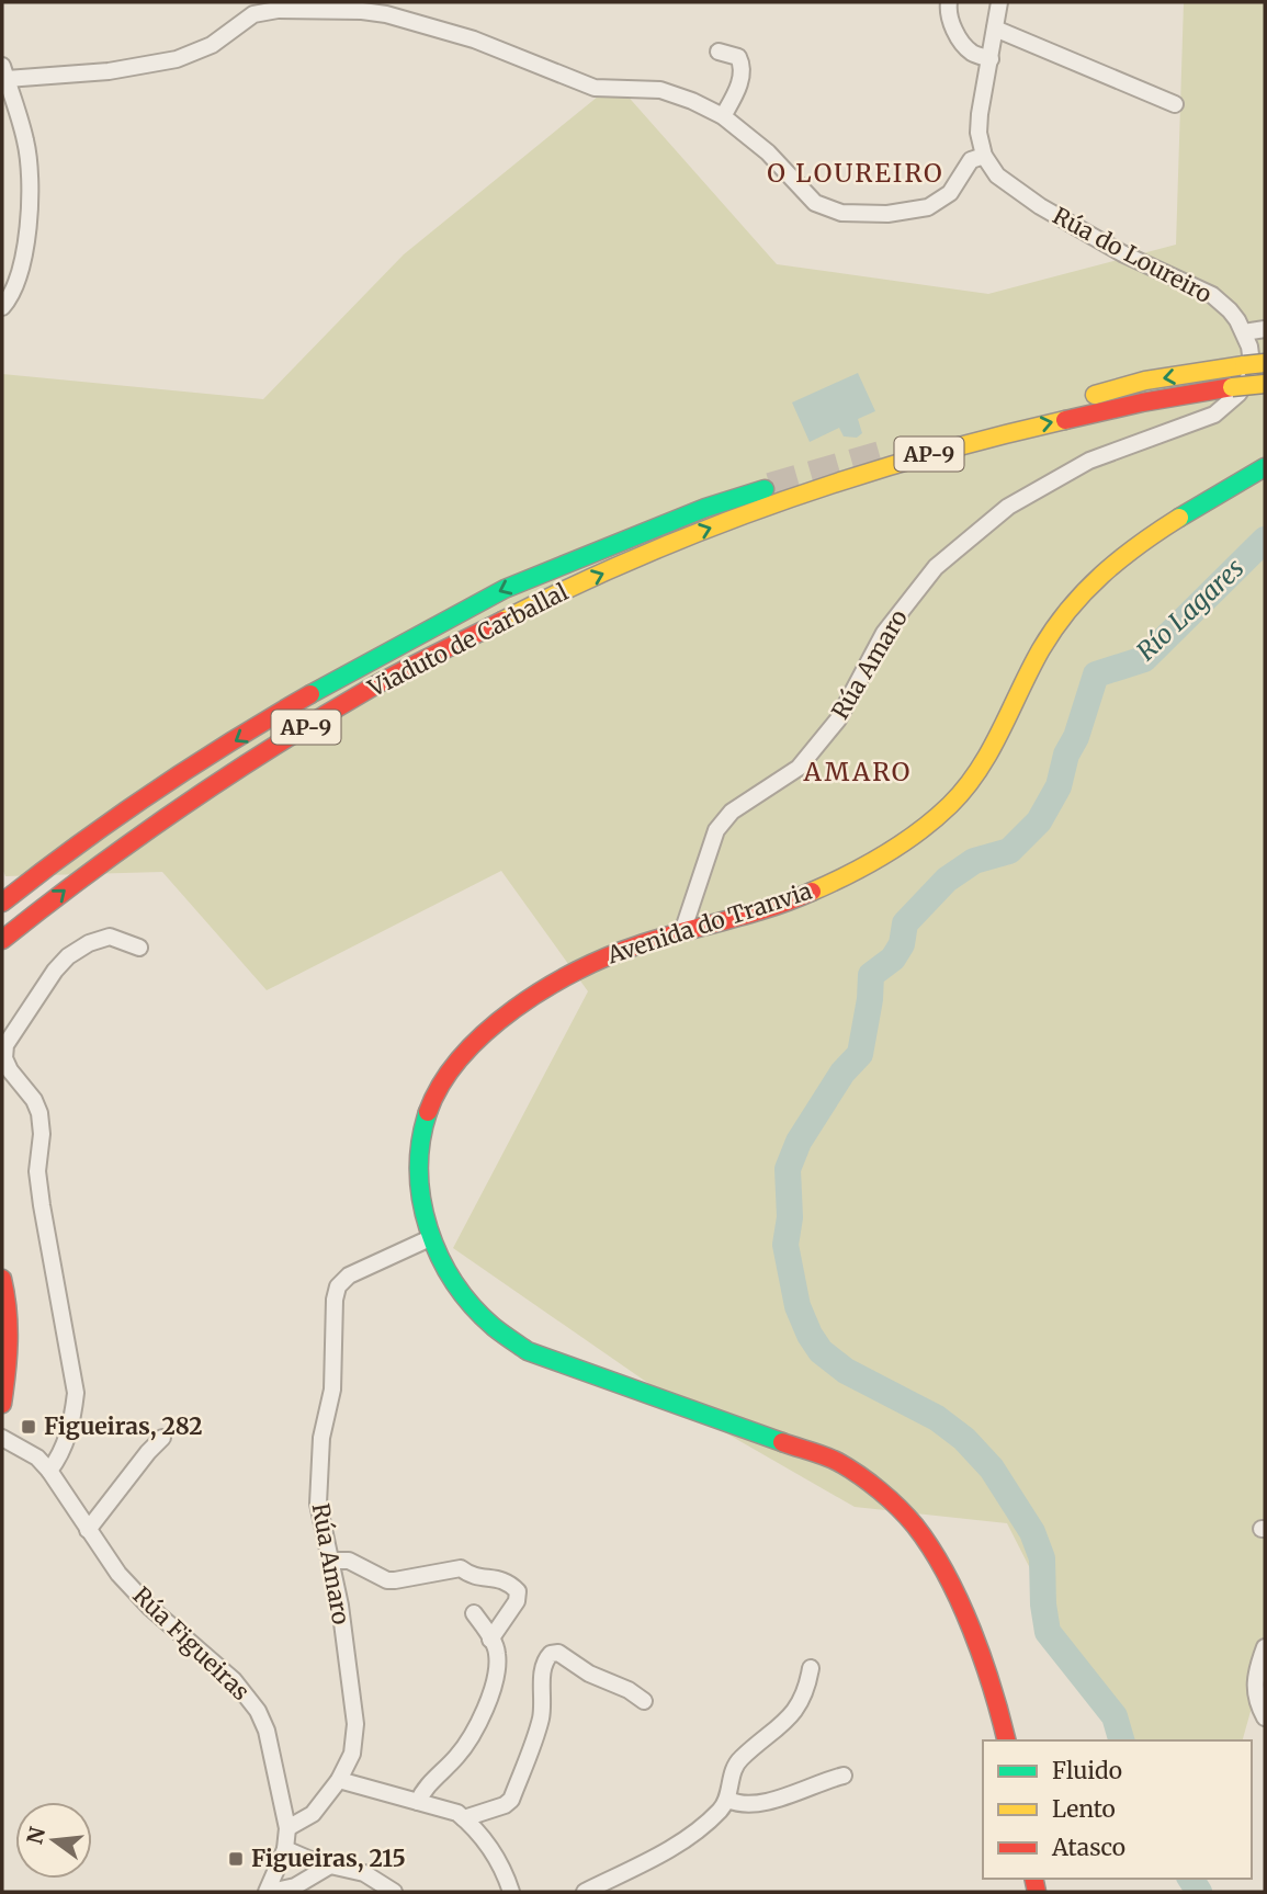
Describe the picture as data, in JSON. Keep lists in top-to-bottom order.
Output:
{
  "streets": {
    "main road": ["AP-9", "Viaduto de Carballal", "Avenida do Tranvia"],
    "street": ["Rúa do Loureiro", "Rúa Amaro", "Rúa Figueiras"]
  },
  "crossings": [
    ["Rúa do Loureiro", "Rúa Amaro"],
    ["Rúa Amaro", "Avenida do Tranvia"],
    ["Rúa Amaro", "Rúa Figueiras"]
  ],
  "districts": ["O LOUREIRO", "AMARO"],
  "water": ["Río Lagares"],
  "places": {
    "transit": ["Figueiras, 282", "Figueiras, 215"]
  },
  "legend": ["Fluido", "Lento", "Atasco"],
  "north": "left"
}
